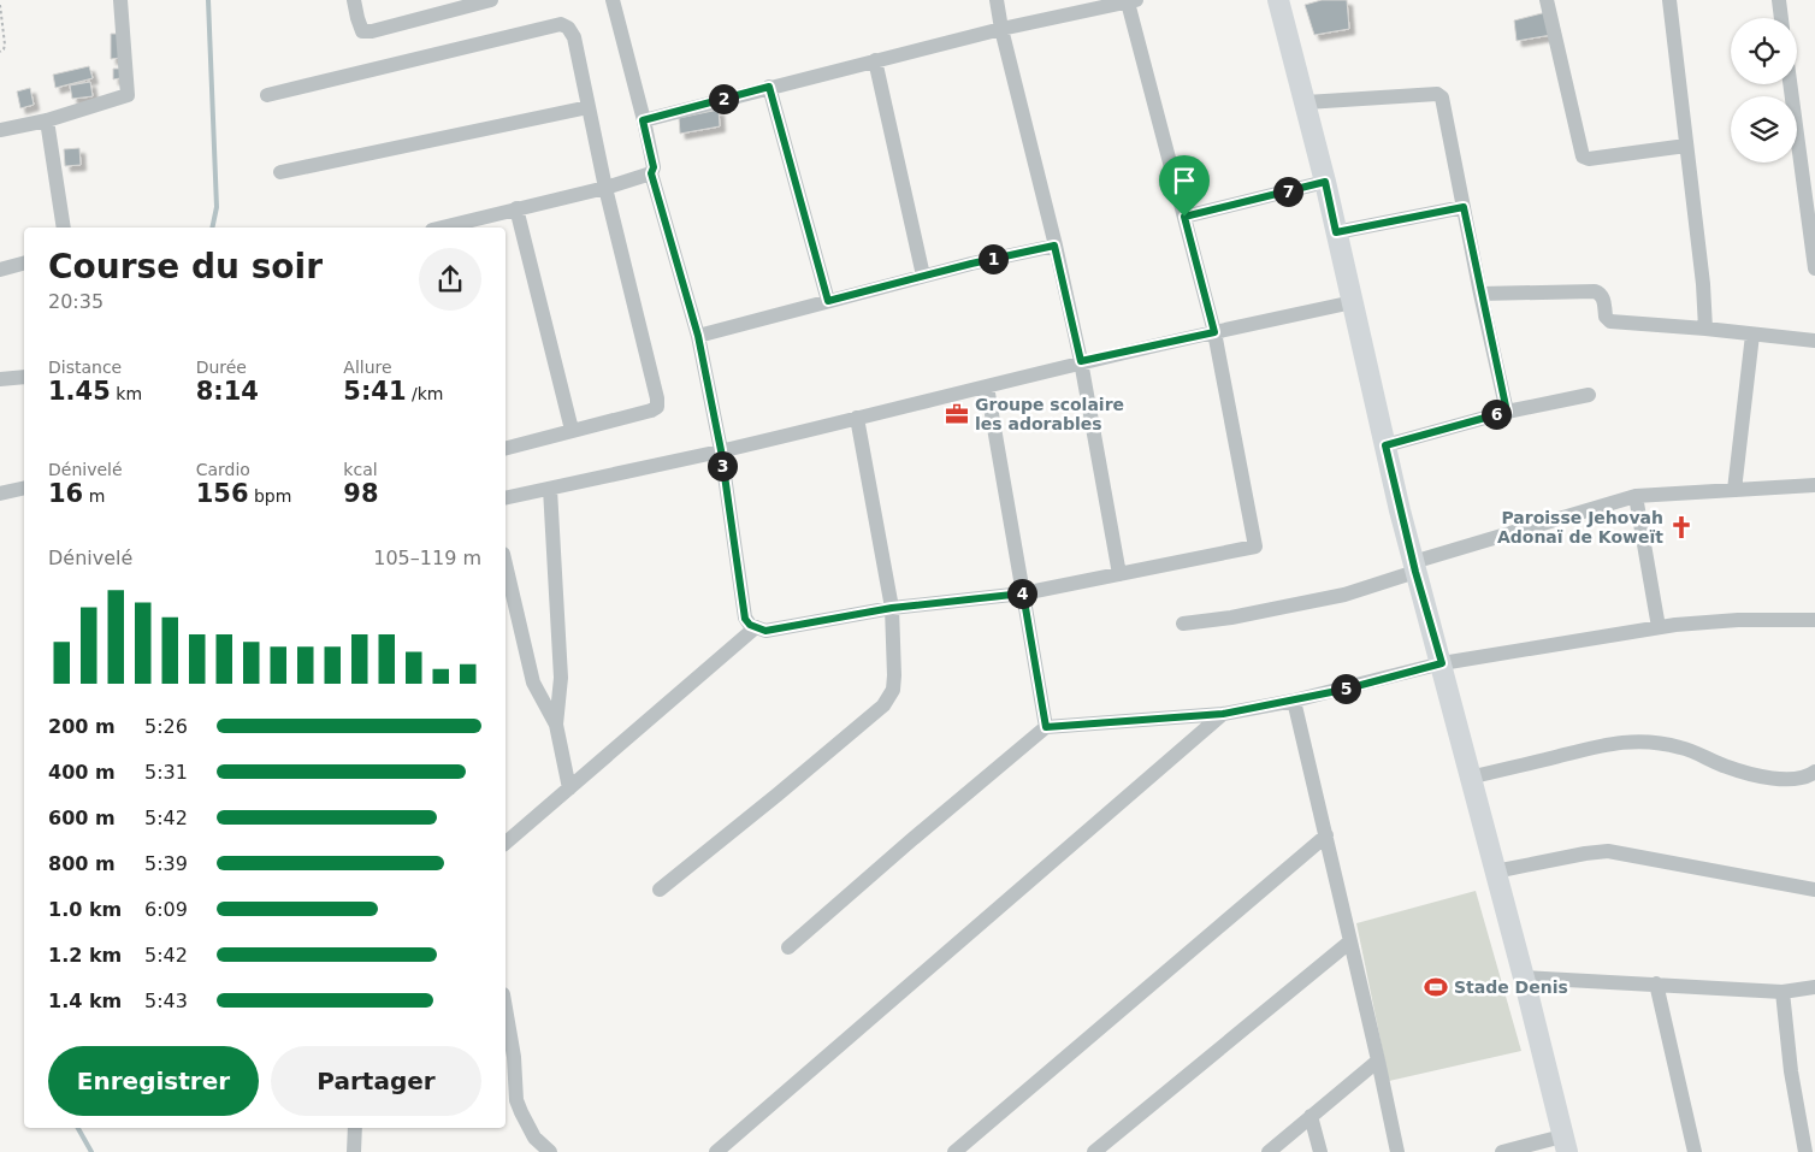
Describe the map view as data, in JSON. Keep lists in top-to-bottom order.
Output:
{
  "places": {
    "office": ["Groupe scolaire les adorables"],
    "church": ["Paroisse Jehovah Adonaï de Koweït"],
    "sports": ["Stade Denis"]
  },
  "page": {
    "pins": [
      "2",
      "7",
      "1",
      "6",
      "3",
      "4",
      "5"
    ],
    "heading": ["Course du soir", "20:35"],
    "stats": [
      ["Distance", "1.45 km"],
      ["Durée", "8:14"],
      ["Allure", "5:41 /km"],
      ["Dénivelé", "16 m"],
      ["Cardio", "156 bpm"],
      ["kcal", "98"]
    ],
    "chart": ["Dénivelé", "105–119 m"],
    "list": [
      {
        "name": "200 m",
        "note": "5:26"
      },
      {
        "name": "400 m",
        "note": "5:31"
      },
      {
        "name": "600 m",
        "note": "5:42"
      },
      {
        "name": "800 m",
        "note": "5:39"
      },
      {
        "name": "1.0 km",
        "note": "6:09"
      },
      {
        "name": "1.2 km",
        "note": "5:42"
      },
      {
        "name": "1.4 km",
        "note": "5:43"
      }
    ],
    "buttons": ["Enregistrer", "Partager"]
  }
}
